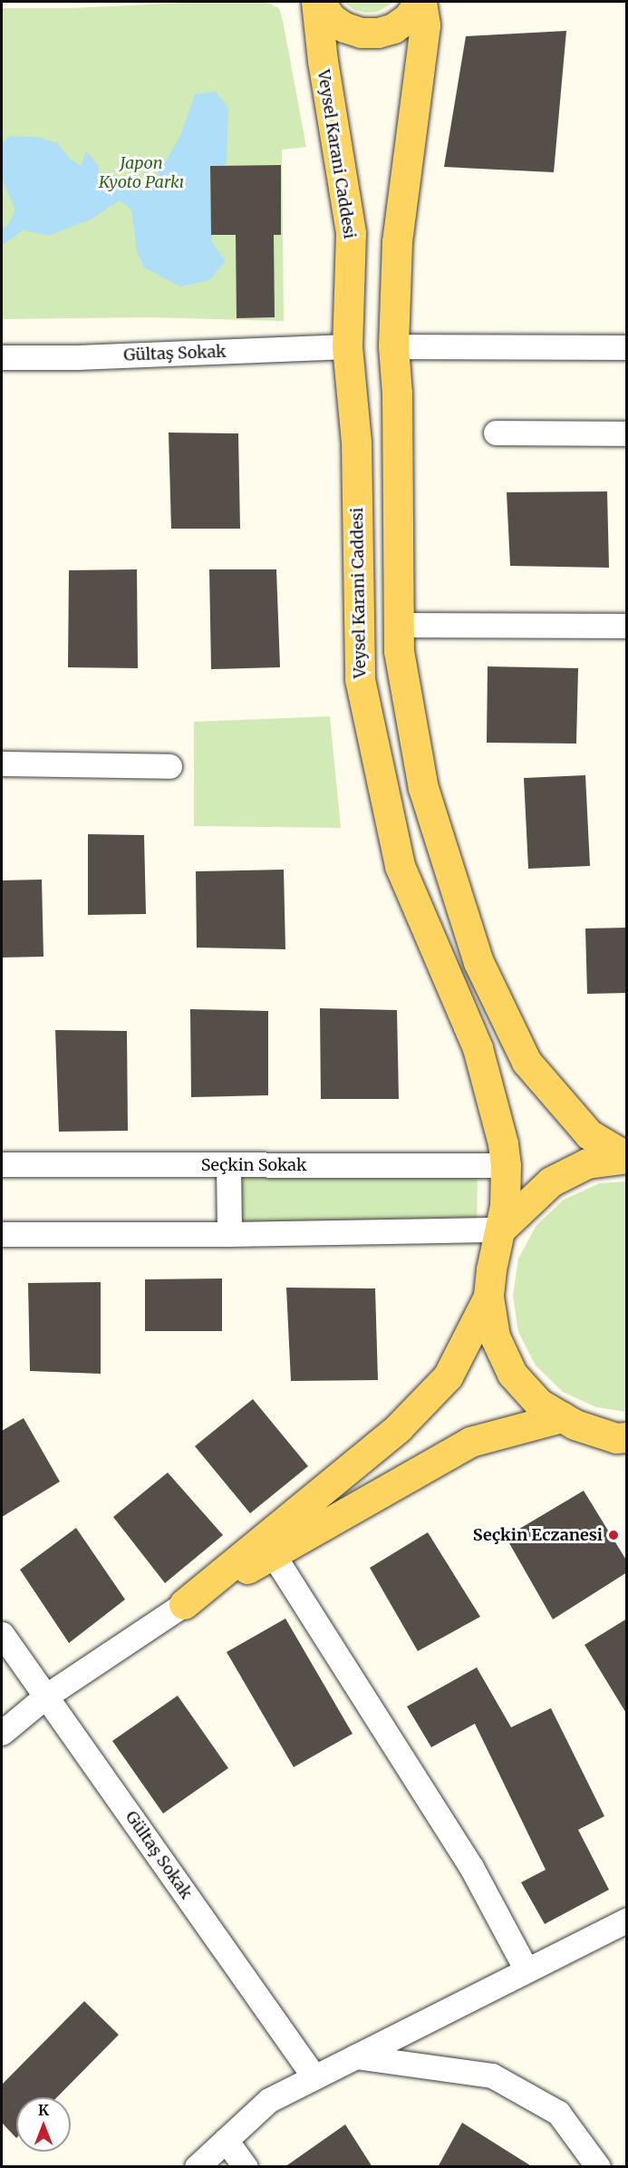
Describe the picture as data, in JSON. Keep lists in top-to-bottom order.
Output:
{
  "streets": {
    "main road": ["Veysel Karani Caddesi"],
    "street": ["Gültaş Sokak", "Seçkin Sokak"]
  },
  "crossings": [
    ["Veysel Karani Caddesi", "Gültaş Sokak"],
    ["Veysel Karani Caddesi", "Seçkin Sokak"]
  ],
  "parks": ["Japon Kyoto Parkı"],
  "places": ["Seçkin Eczanesi"],
  "north": "top"
}
